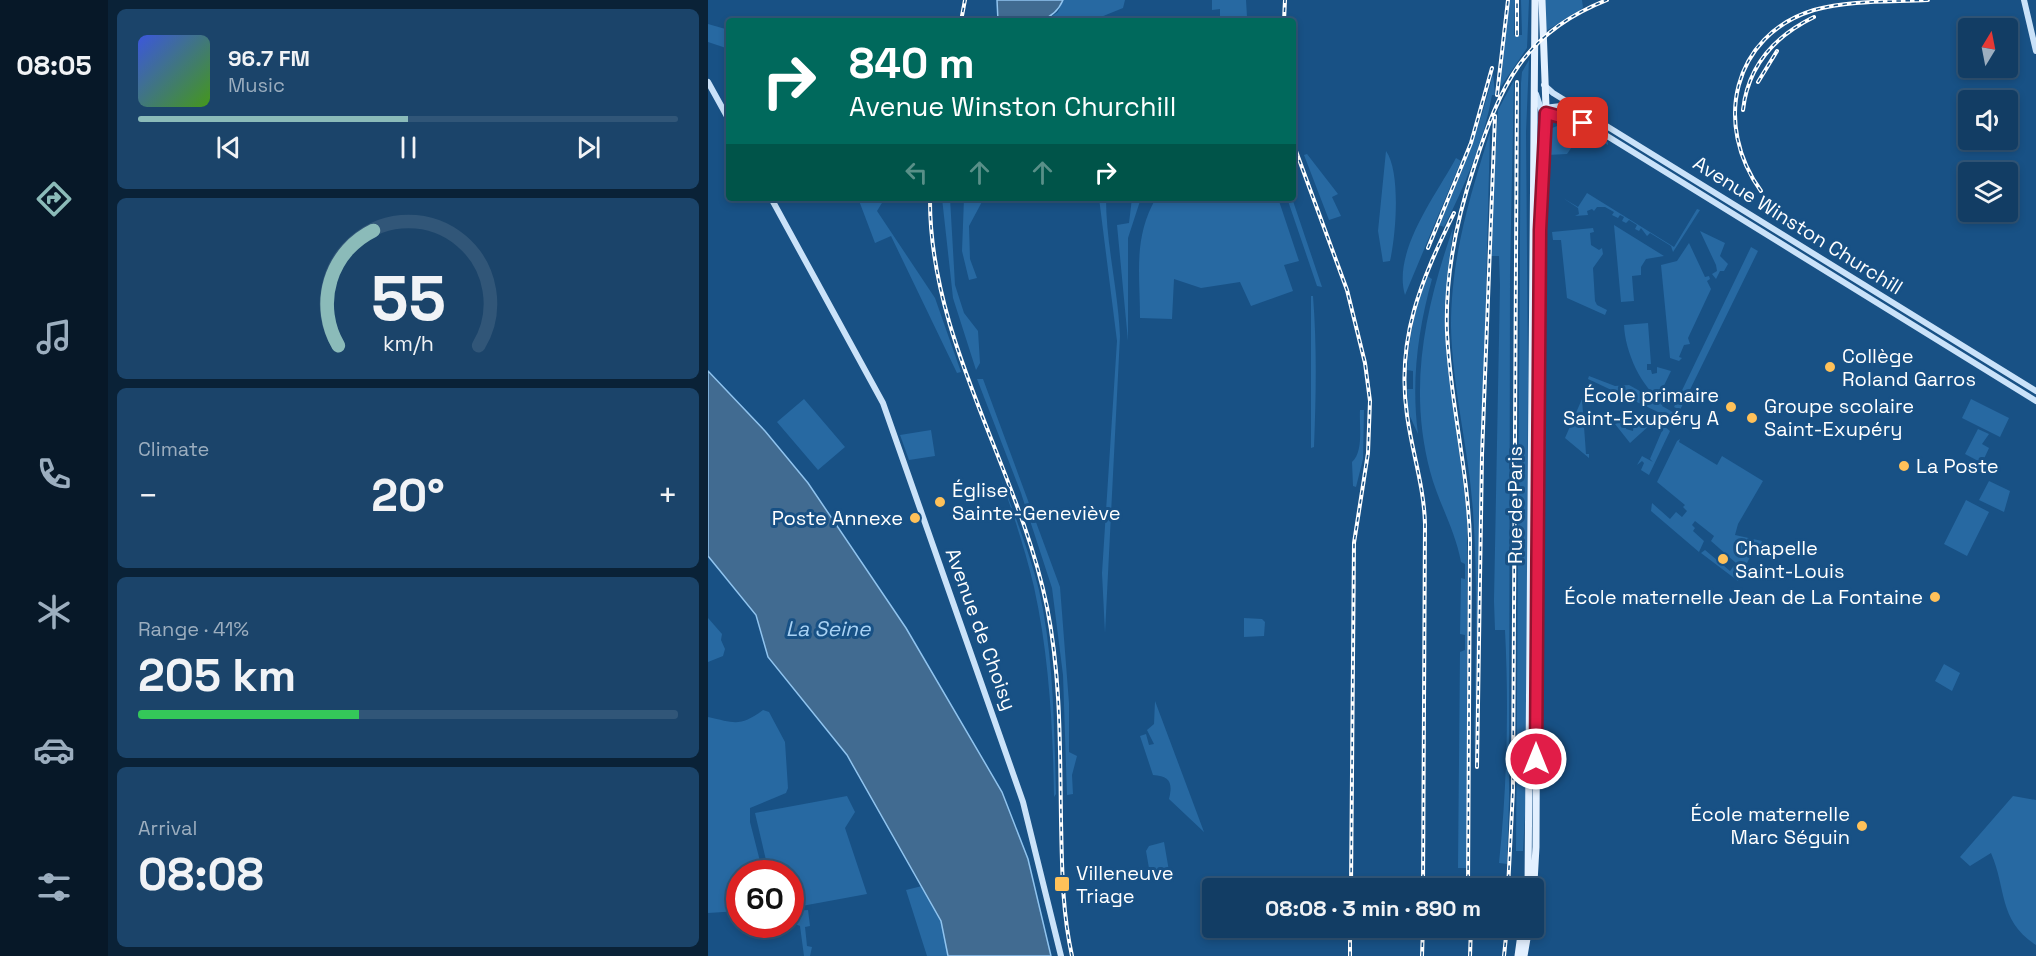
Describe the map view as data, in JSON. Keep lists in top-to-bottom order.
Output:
{
  "streets": {
    "main road": ["Avenue Winston Churchill", "Rue de Paris", "Avenue de Choisy"]
  },
  "crossings": [
    ["Avenue Winston Churchill", "Rue de Paris"]
  ],
  "water": ["La Seine"],
  "places": {
    "other": [
      "Collège Roland Garros",
      "École primaire Saint-Exupéry A",
      "Groupe scolaire Saint-Exupéry",
      "La Poste",
      "Église Sainte-Geneviève",
      "Poste Annexe",
      "Chapelle Saint-Louis",
      "École maternelle Jean de La Fontaine",
      "École maternelle Marc Séguin"
    ],
    "transit": ["Villeneuve Triage"]
  },
  "north": "top",
  "page": {
    "tabs": "08:05",
    "turn": ["840 m", "Avenue Winston Churchill"],
    "song": ["96.7 FM", "Music"],
    "tile": [
      "Climate",
      ["Range · 41%", "205 km"],
      ["Arrival", "08:08"]
    ],
    "heat": ["−", "20°", "+"],
    "limit": "60",
    "trip": "08:08 · 3 min · 890 m",
    "gauge": ["55", "km/h"]
  }
}
